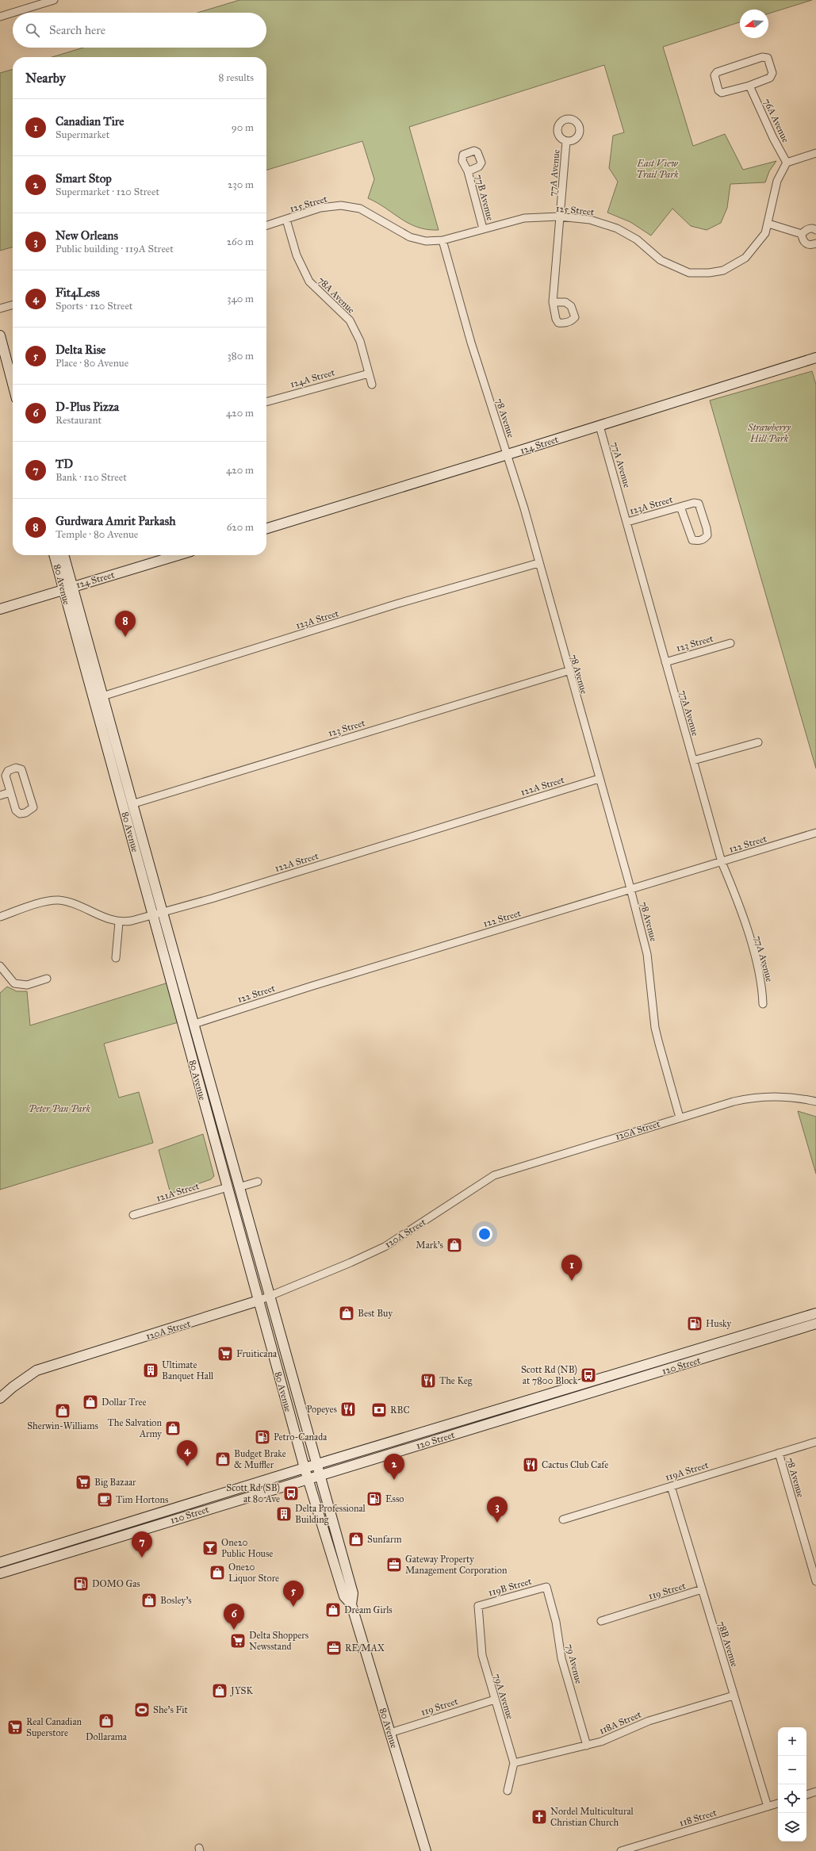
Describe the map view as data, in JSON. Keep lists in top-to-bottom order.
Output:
{
  "streets": {
    "main road": [
      "124 Street",
      "80 Avenue",
      "120A Street",
      "120 Street"
    ],
    "street": [
      "76A Avenue",
      "77A Avenue",
      "77B Avenue",
      "125 Street",
      "78A Avenue",
      "124A Street",
      "78 Avenue",
      "123A Street",
      "123 Street",
      "122A Street",
      "122 Street",
      "121A Street",
      "119A Street",
      "119B Street",
      "119 Street",
      "78B Avenue",
      "79 Avenue",
      "79A Avenue",
      "118A Street",
      "118 Street"
    ]
  },
  "crossings": [
    ["76A Avenue", "125 Street"],
    ["77A Avenue", "125 Street"],
    ["77A Avenue", "124 Street"],
    ["77A Avenue", "123A Street"],
    ["77A Avenue", "123 Street"],
    ["77A Avenue", "122 Street"],
    ["77B Avenue", "125 Street"],
    ["125 Street", "78A Avenue"],
    ["125 Street", "78 Avenue"],
    ["78A Avenue", "124A Street"],
    ["78 Avenue", "124 Street"],
    ["78 Avenue", "123A Street"],
    ["78 Avenue", "123 Street"],
    ["78 Avenue", "122A Street"],
    ["78 Avenue", "122 Street"],
    ["78 Avenue", "120A Street"],
    ["78 Avenue", "119A Street"],
    ["124 Street", "80 Avenue"],
    ["123A Street", "80 Avenue"],
    ["80 Avenue", "123 Street"],
    ["80 Avenue", "122A Street"],
    ["80 Avenue", "122 Street"],
    ["80 Avenue", "120A Street"],
    ["80 Avenue", "121A Street"],
    ["80 Avenue", "120 Street"],
    ["80 Avenue", "119 Street"],
    ["119A Street", "78B Avenue"],
    ["119B Street", "79 Avenue"],
    ["119B Street", "79A Avenue"],
    ["119 Street", "78B Avenue"],
    ["119 Street", "79A Avenue"],
    ["78B Avenue", "118A Street"],
    ["78B Avenue", "118 Street"],
    ["79 Avenue", "118A Street"],
    ["79A Avenue", "118A Street"]
  ],
  "parks": ["East View Trail Park", "Strawberry Hill Park", "Peter Pan Park"],
  "places": {
    "shop": [
      "Mark's",
      "Best Buy",
      "Dollar Tree",
      "Sherwin-Williams",
      "The Salvation Army",
      "Budget Brake & Muffler",
      "Sunfarm",
      "One20 Liquor Store",
      "Bosley's",
      "Dream Girls",
      "JYSK",
      "Dollarama"
    ],
    "fuel station": [
      "Husky",
      "Petro-Canada",
      "Esso",
      "DOMO Gas"
    ],
    "supermarket": [
      "Fruiticana",
      "Big Bazaar",
      "Delta Shoppers Newsstand",
      "Real Canadian Superstore"
    ],
    "building": ["Ultimate Banquet Hall", "Delta Professional Building"],
    "bus stop": ["Scott Rd (NB) at 7800 Block", "Scott Rd (SB) at 80 Ave"],
    "restaurant": ["The Keg", "Popeyes", "Cactus Club Cafe"],
    "bank": ["RBC"],
    "cafe": ["Tim Hortons"],
    "bar": ["One20 Public House"],
    "office": ["Gateway Property Management Corporation", "RE/MAX"],
    "sports": ["She's Fit"],
    "church": ["Nordel Multicultural Christian Church"]
  },
  "north": "left",
  "page": {
    "search": "Search here",
    "heading": ["Nearby", "8 results"],
    "list": [
      {
        "mark": "1",
        "name": "Canadian Tire",
        "note": "Supermarket",
        "value": "90 m"
      },
      {
        "mark": "2",
        "name": "Smart Stop",
        "note": "Supermarket · 120 Street",
        "value": "230 m"
      },
      {
        "mark": "3",
        "name": "New Orleans",
        "note": "Public building · 119A Street",
        "value": "260 m"
      },
      {
        "mark": "4",
        "name": "Fit4Less",
        "note": "Sports · 120 Street",
        "value": "340 m"
      },
      {
        "mark": "5",
        "name": "Delta Rise",
        "note": "Place · 80 Avenue",
        "value": "380 m"
      },
      {
        "mark": "6",
        "name": "D-Plus Pizza",
        "note": "Restaurant",
        "value": "420 m"
      },
      {
        "mark": "7",
        "name": "TD",
        "note": "Bank · 120 Street",
        "value": "420 m"
      },
      {
        "mark": "8",
        "name": "Gurdwara Amrit Parkash",
        "note": "Temple · 80 Avenue",
        "value": "620 m"
      }
    ],
    "pins": [
      "8",
      "1",
      "4",
      "2",
      "3",
      "7",
      "5",
      "6"
    ],
    "map_buttons": ["+", "−"]
  }
}
